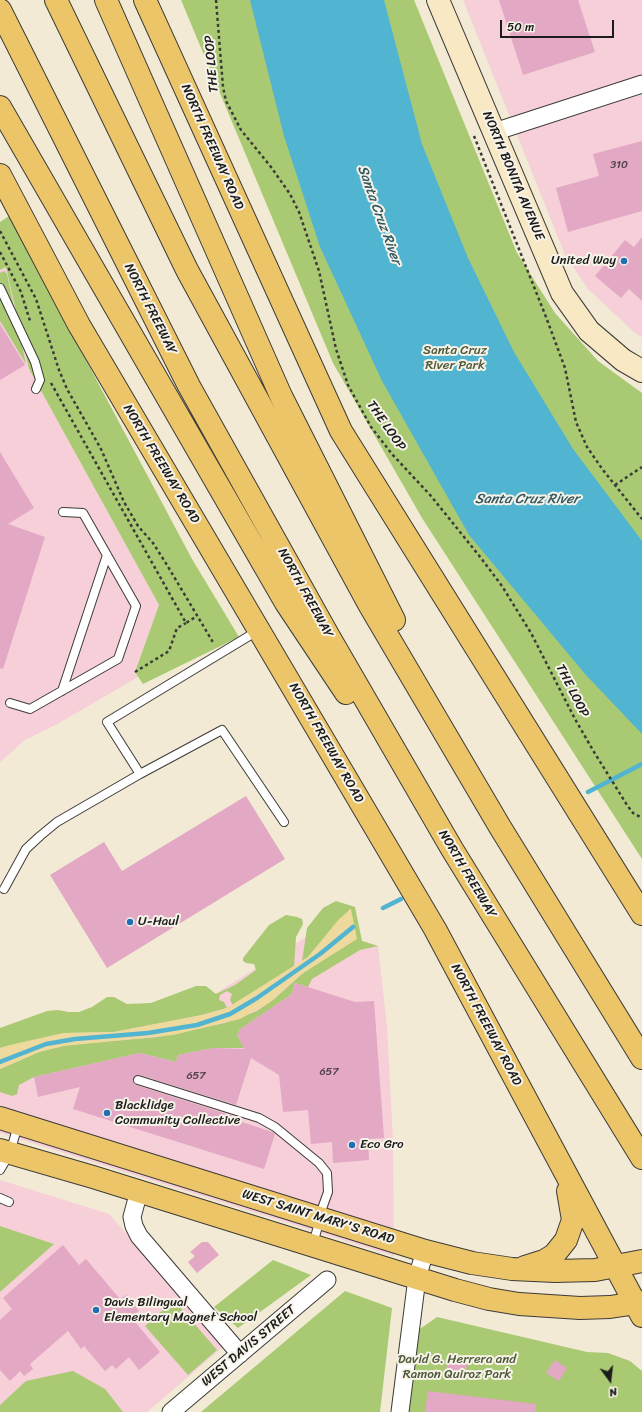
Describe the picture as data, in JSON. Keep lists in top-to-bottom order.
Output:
{
  "streets": {
    "main road": ["NORTH FREEWAY ROAD", "NORTH FREEWAY", "WEST SAINT MARY'S ROAD"],
    "street": ["NORTH BONITA AVENUE", "WEST DAVIS STREET"],
    "path": ["THE LOOP"]
  },
  "crossings": [
    ["NORTH FREEWAY ROAD", "WEST SAINT MARY'S ROAD"]
  ],
  "water": ["Santa Cruz River"],
  "parks": ["Santa Cruz River Park", "David G. Herrera and Ramon Quiroz Park"],
  "places": [
    "United Way",
    "U-Haul",
    "Blacklidge Community Collective",
    "Eco Gro",
    "Davis Bilingual Elementary Magnet School"
  ],
  "house_numbers": ["310", "657", "657"],
  "scale_bar": "50 m",
  "north": "bottom"
}
